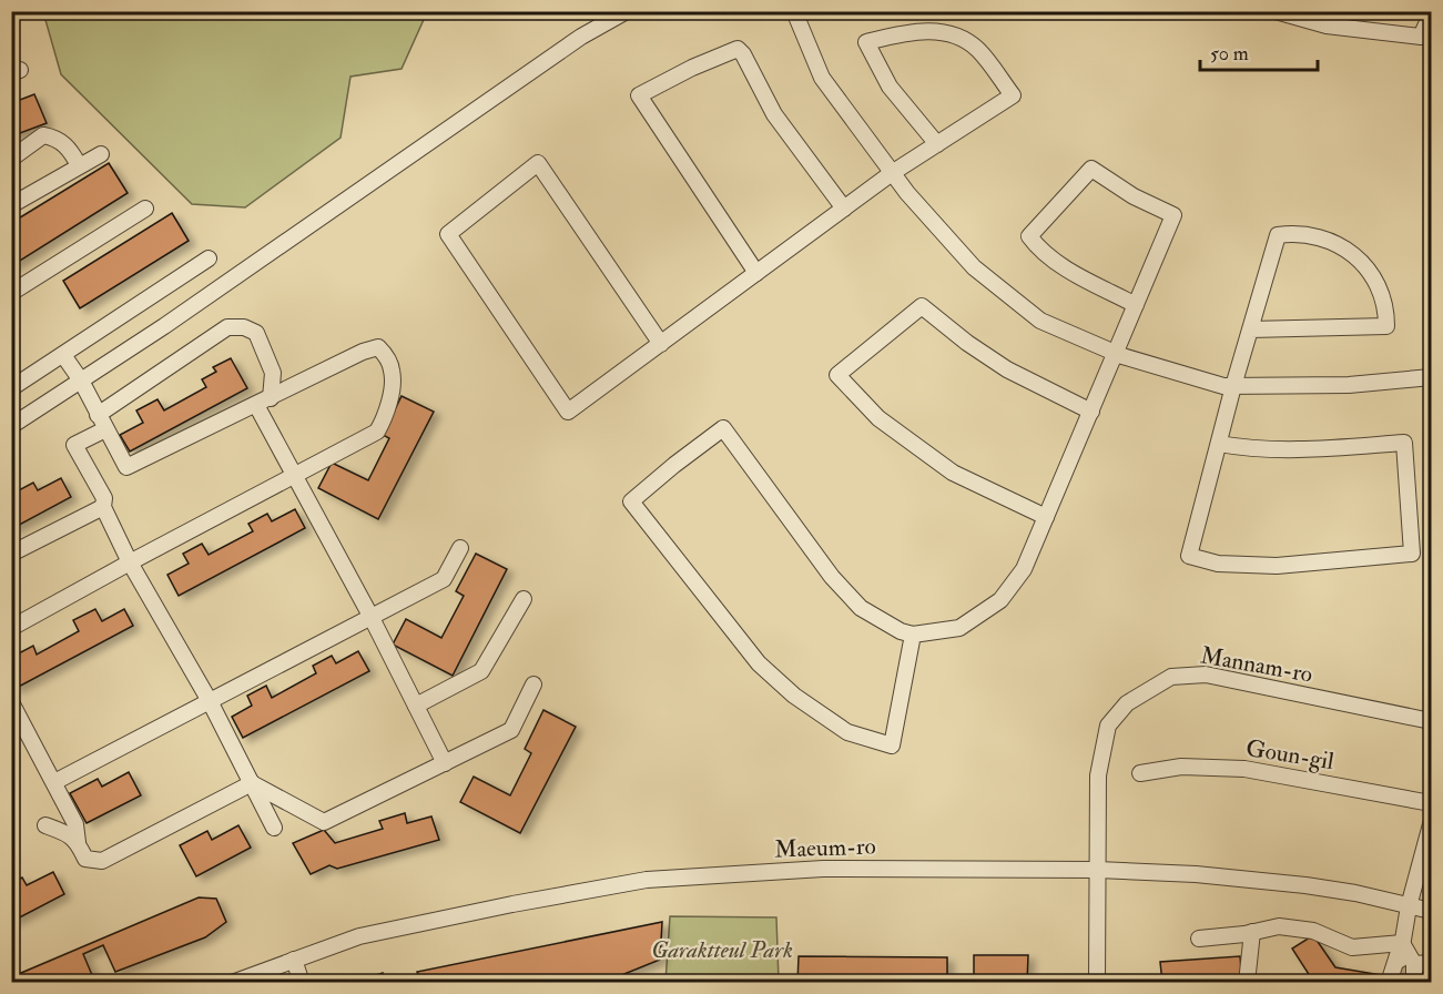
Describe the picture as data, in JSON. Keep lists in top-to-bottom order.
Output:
{
  "streets": {
    "street": ["Mannam-ro", "Goun-gil", "Maeum-ro"]
  },
  "crossings": [
    ["Mannam-ro", "Maeum-ro"]
  ],
  "parks": ["Garaktteul Park"],
  "scale_bar": "50 m"
}
